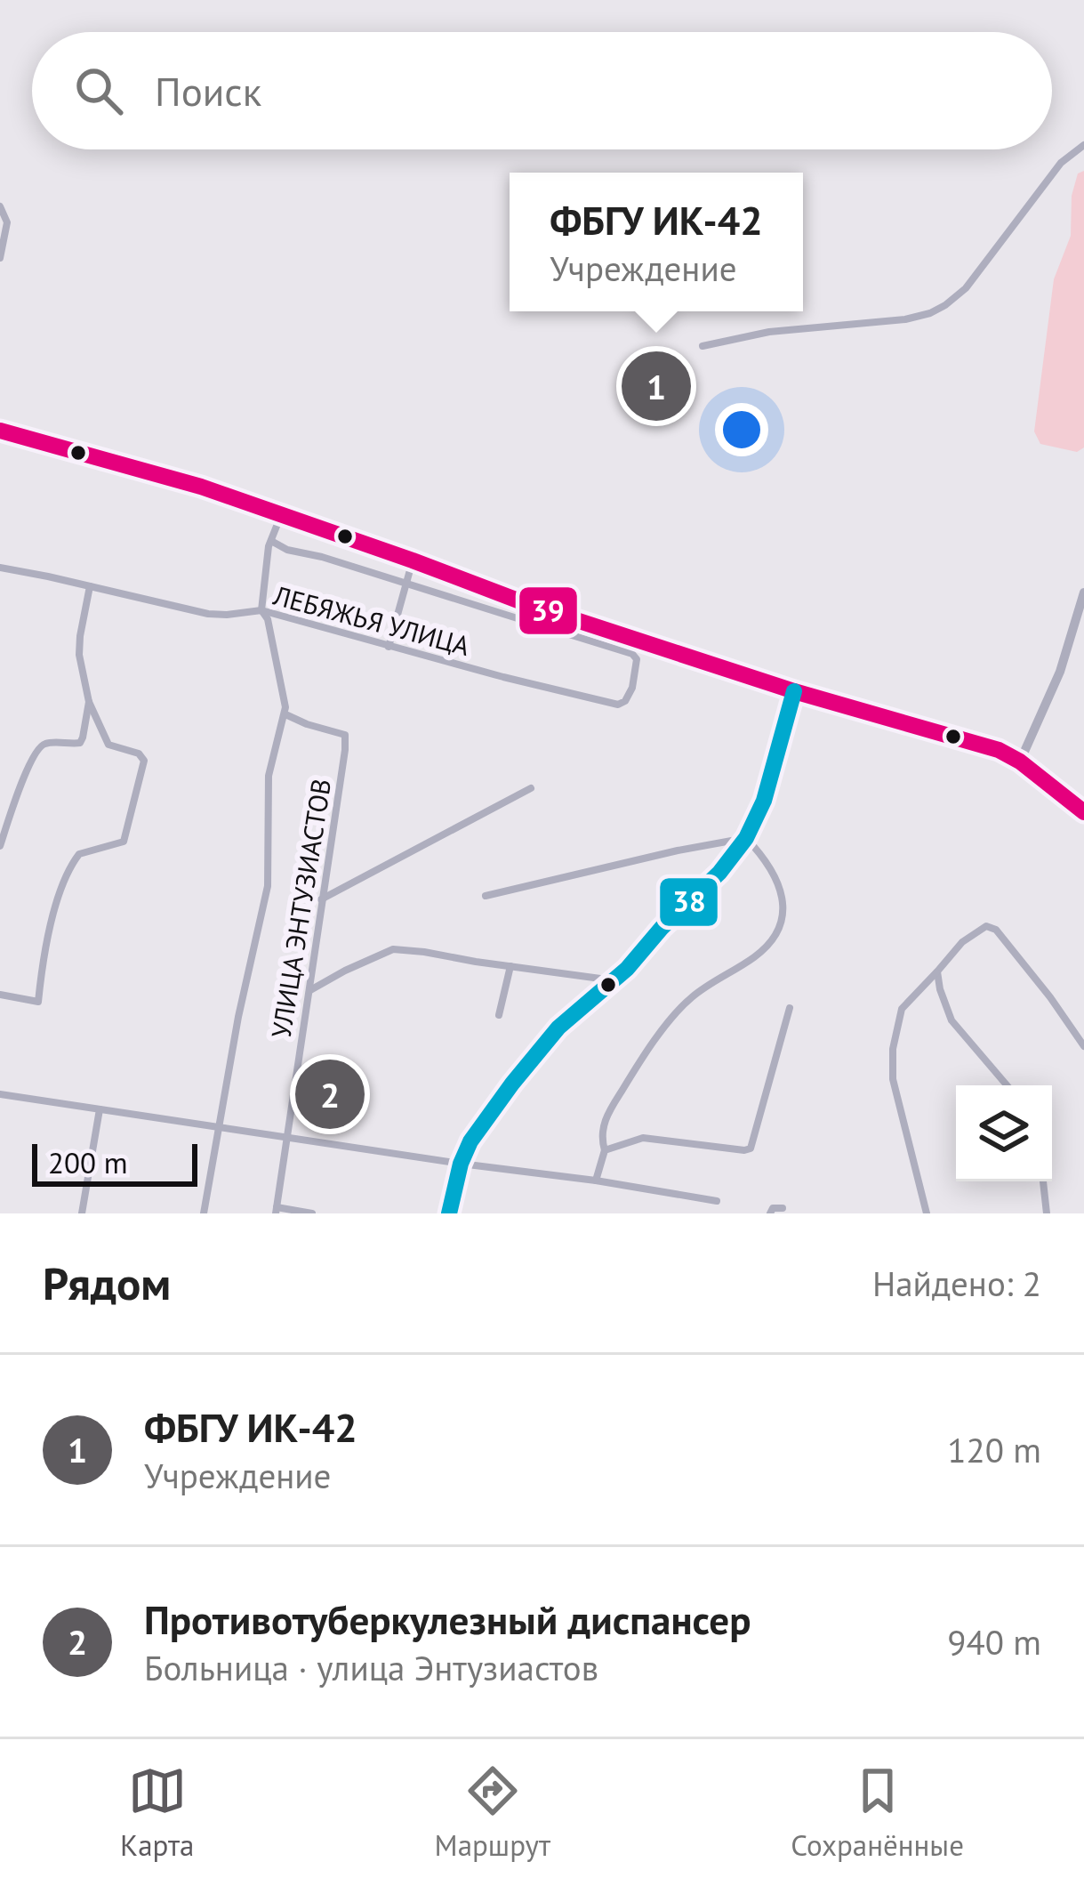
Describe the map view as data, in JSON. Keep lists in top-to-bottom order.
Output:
{
  "streets": {
    "street": ["ЛЕБЯЖЬЯ УЛИЦА", "УЛИЦА ЭНТУЗИАСТОВ"]
  },
  "lines": ["transit line 39", "transit line 38"],
  "scale_bar": "200 m",
  "page": {
    "search": "Поиск",
    "popup": ["ФБГУ ИК-42", "Учреждение"],
    "pins": ["1", "2"],
    "scale": "200 m",
    "heading": ["Рядом", "Найдено: 2"],
    "list": [
      {
        "mark": "1",
        "name": "ФБГУ ИК-42",
        "note": "Учреждение",
        "value": "120 m"
      },
      {
        "mark": "2",
        "name": "Противотуберкулезный диспансер",
        "note": "Больница · улица Энтузиастов",
        "value": "940 m"
      }
    ],
    "nav": ["Карта", "Маршрут", "Сохранённые"]
  }
}
